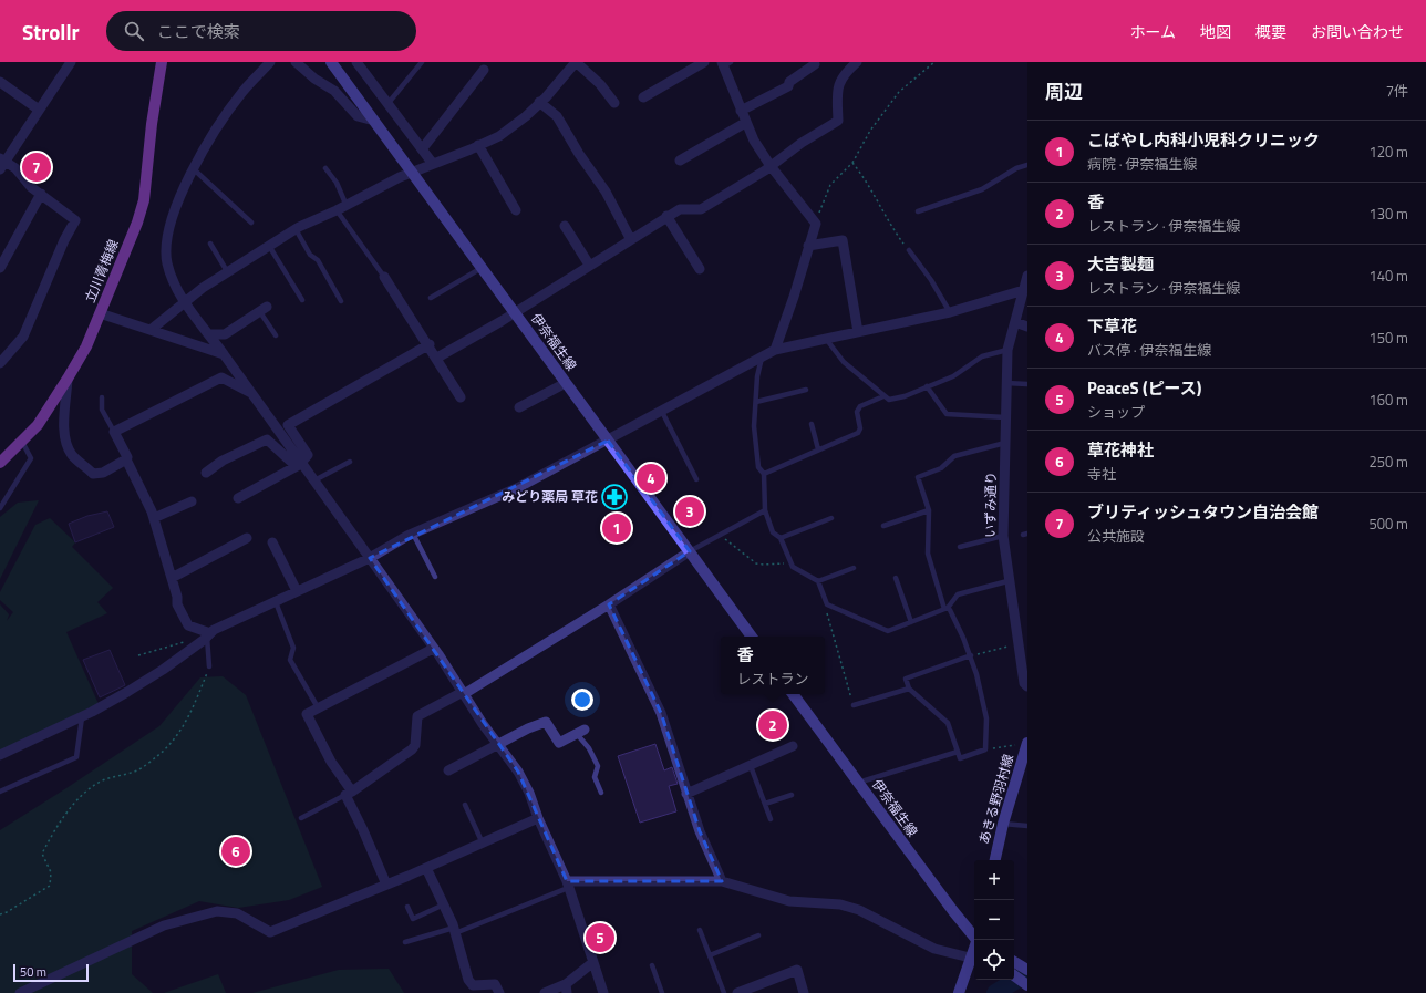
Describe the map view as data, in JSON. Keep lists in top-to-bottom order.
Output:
{
  "streets": {
    "main road": ["立川青梅線", "伊奈福生線", "あきる野羽村線"],
    "street": ["いずみ通り"]
  },
  "places": {
    "pharmacy": ["みどり薬局 草花"]
  },
  "scale_bar": "50 m",
  "page": {
    "header": "Strollr",
    "search": "ここで検索",
    "nav": [
      "ホーム",
      "地図",
      "概要",
      "お問い合わせ"
    ],
    "heading": ["周辺", "7件"],
    "list": [
      {
        "mark": "1",
        "name": "こばやし内科小児科クリニック",
        "note": "病院 · 伊奈福生線",
        "value": "120 m"
      },
      {
        "mark": "2",
        "name": "香",
        "note": "レストラン · 伊奈福生線",
        "value": "130 m"
      },
      {
        "mark": "3",
        "name": "大吉製麺",
        "note": "レストラン · 伊奈福生線",
        "value": "140 m"
      },
      {
        "mark": "4",
        "name": "下草花",
        "note": "バス停 · 伊奈福生線",
        "value": "150 m"
      },
      {
        "mark": "5",
        "name": "PeaceS (ピース)",
        "note": "ショップ",
        "value": "160 m"
      },
      {
        "mark": "6",
        "name": "草花神社",
        "note": "寺社",
        "value": "250 m"
      },
      {
        "mark": "7",
        "name": "ブリティッシュタウン自治会館",
        "note": "公共施設",
        "value": "500 m"
      }
    ],
    "pins": [
      "7",
      "4",
      "3",
      "1",
      "2",
      "6",
      "5"
    ],
    "popup": ["香", "レストラン"],
    "map_buttons": ["+", "−"],
    "scale": "50 m"
  }
}
